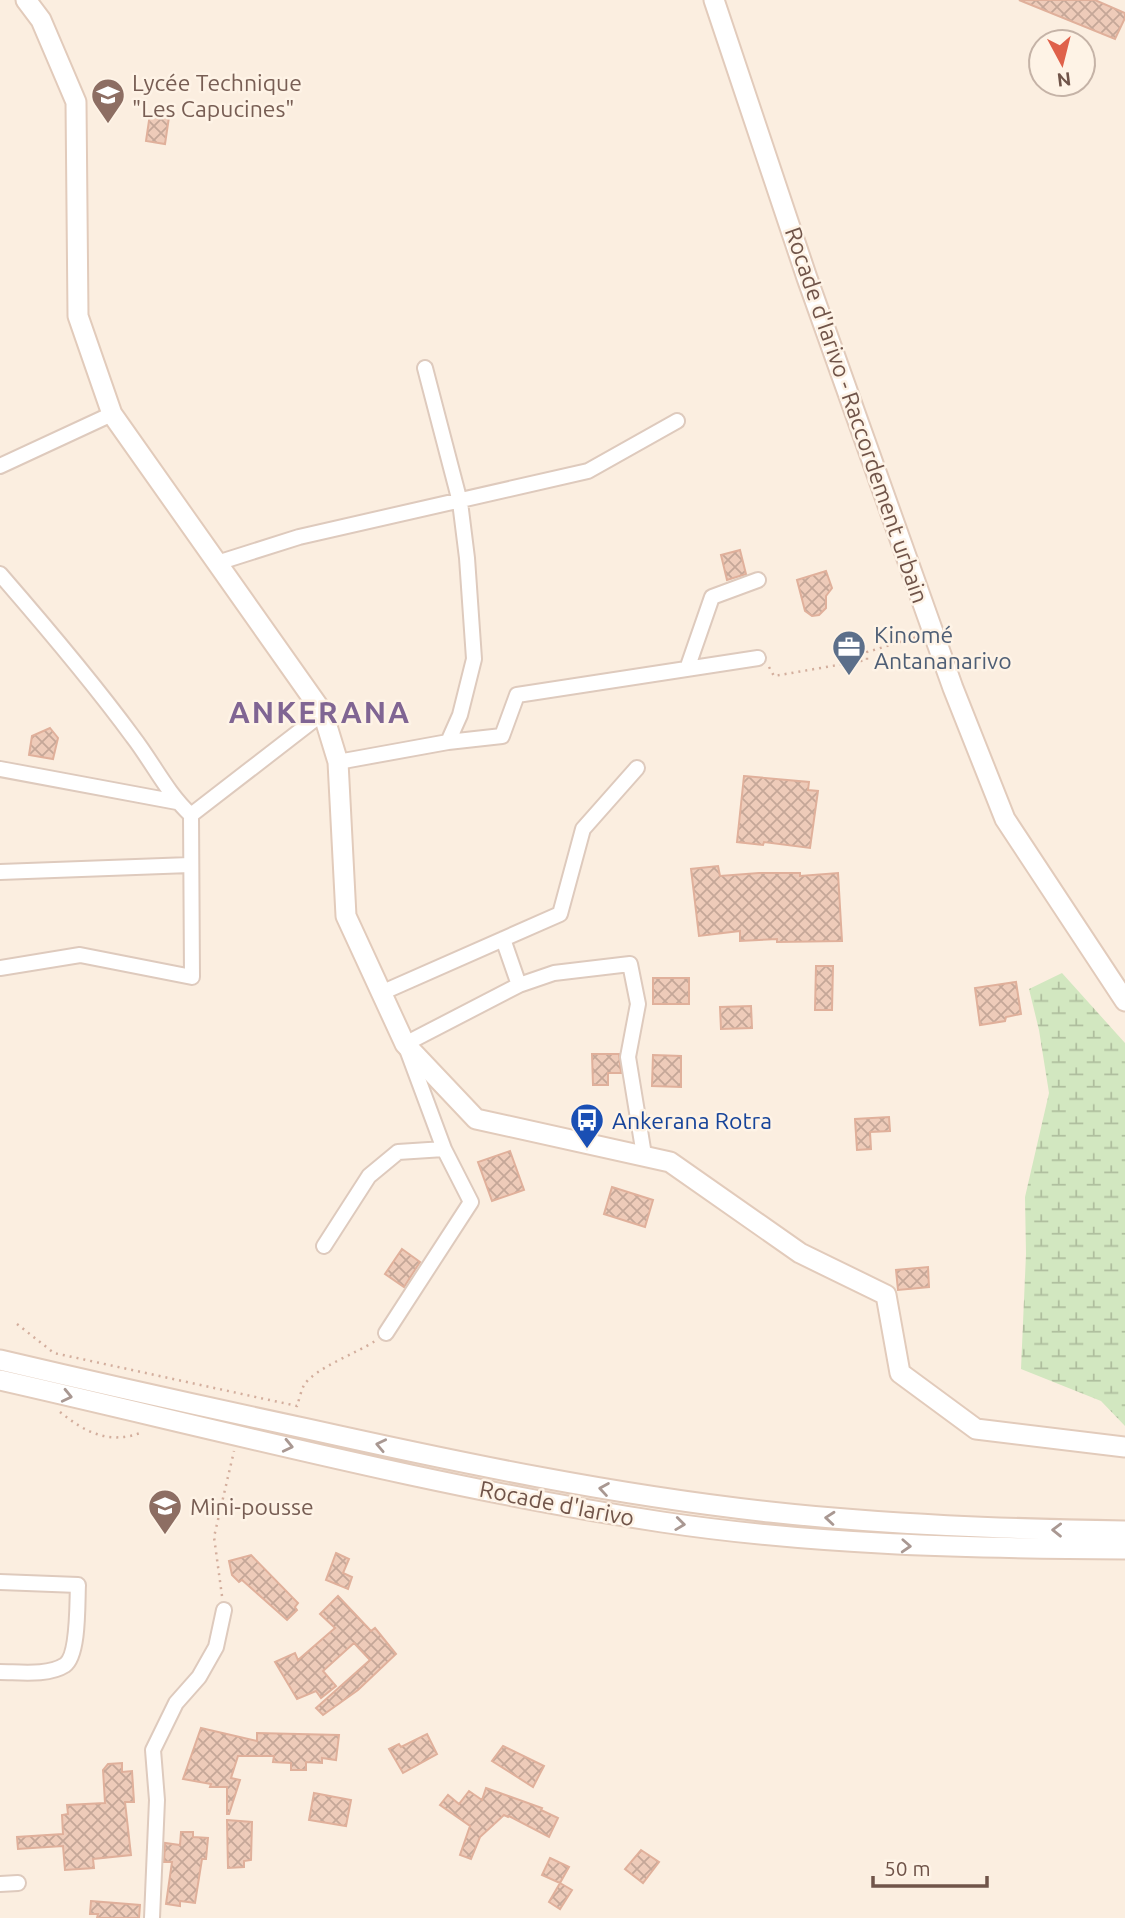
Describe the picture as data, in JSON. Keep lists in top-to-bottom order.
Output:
{
  "streets": {
    "main road": ["Rocade d'Iarivo - Raccordement urbain", "Rocade d'Iarivo"]
  },
  "districts": ["ANKERANA"],
  "places": {
    "school or university": ["Lycée Technique \"Les Capucines\"", "Mini-pousse"],
    "office": ["Kinomé Antananarivo"],
    "bus stop": ["Ankerana Rotra"]
  },
  "scale_bar": "50 m",
  "north": "bottom"
}
